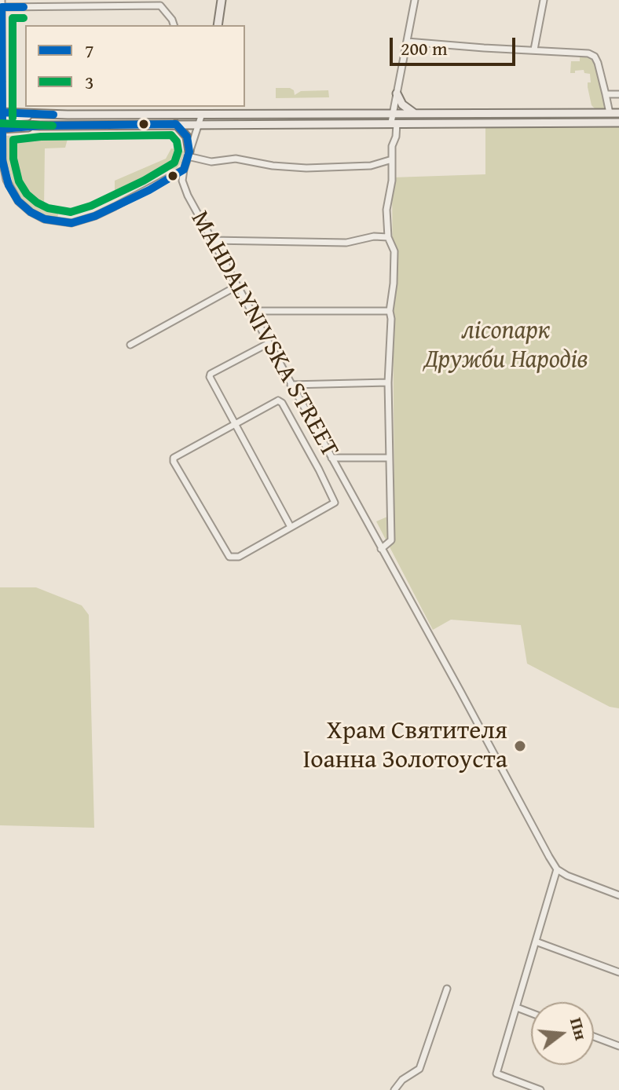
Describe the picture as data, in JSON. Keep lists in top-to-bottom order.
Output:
{
  "streets": {
    "street": ["MAHDALYNIVSKA STREET"]
  },
  "parks": ["лісопарк Дружби Народів"],
  "places": ["Храм Святителя Іоанна Золотоуста"],
  "lines": ["transit line 7", "transit line 3"],
  "legend": ["7", "3"],
  "scale_bar": "200 m",
  "north": "right"
}
